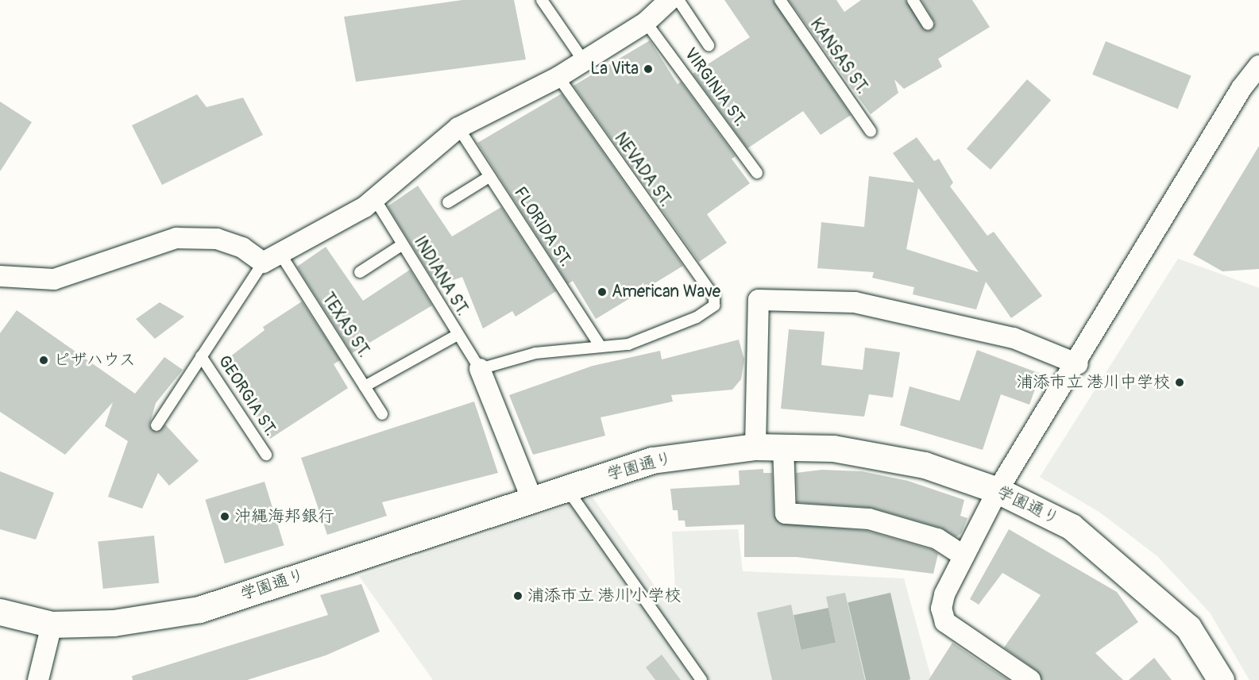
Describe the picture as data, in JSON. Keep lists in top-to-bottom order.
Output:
{
  "streets": {
    "street": ["学園通り"],
    "lane": [
      "KANSAS ST.",
      "VIRGINIA ST.",
      "NEVADA ST.",
      "FLORIDA ST.",
      "INDIANA ST.",
      "TEXAS ST.",
      "GEORGIA ST."
    ]
  },
  "crossings": [
    ["NEVADA ST.", "FLORIDA ST."]
  ],
  "places": [
    "La Vita",
    "American Wave",
    "ピザハウス",
    "浦添市立 港川中学校",
    "沖縄海邦銀行",
    "浦添市立 港川小学校"
  ]
}
